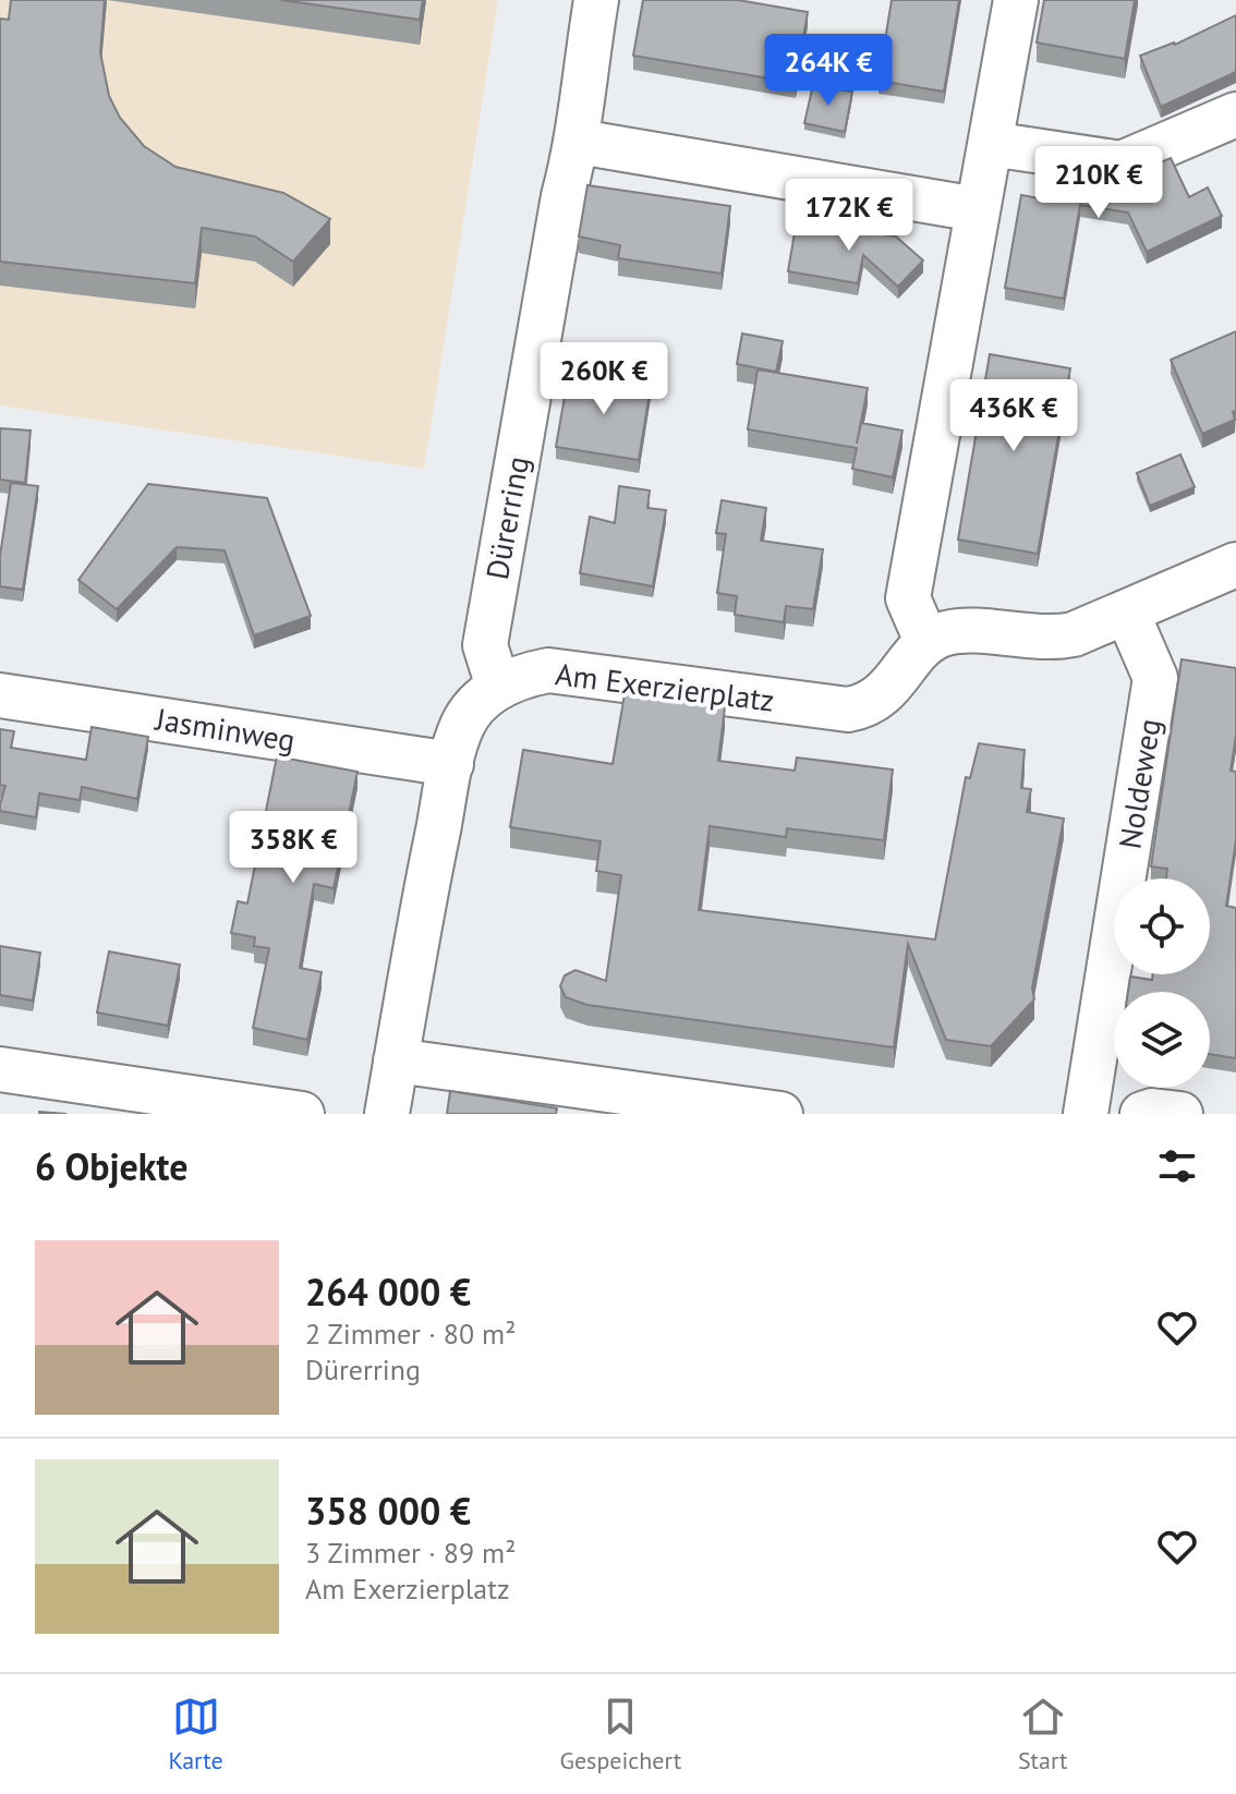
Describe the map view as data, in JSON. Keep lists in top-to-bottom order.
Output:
{
  "streets": {
    "street": [
      "Dürerring",
      "Am Exerzierplatz",
      "Jasminweg",
      "Noldeweg"
    ]
  },
  "crossings": [
    ["Dürerring", "Am Exerzierplatz"],
    ["Am Exerzierplatz", "Jasminweg"]
  ],
  "page": {
    "price": [
      "264K €",
      "210K €",
      "172K €",
      "260K €",
      "436K €",
      "358K €"
    ],
    "heading": "6 Objekte",
    "list": [
      {
        "name": "264 000 €",
        "note": "2 Zimmer · 80 m² · Dürerring"
      },
      {
        "name": "358 000 €",
        "note": "3 Zimmer · 89 m² · Am Exerzierplatz"
      }
    ],
    "tabs": ["Karte", "Gespeichert", "Start"]
  }
}
